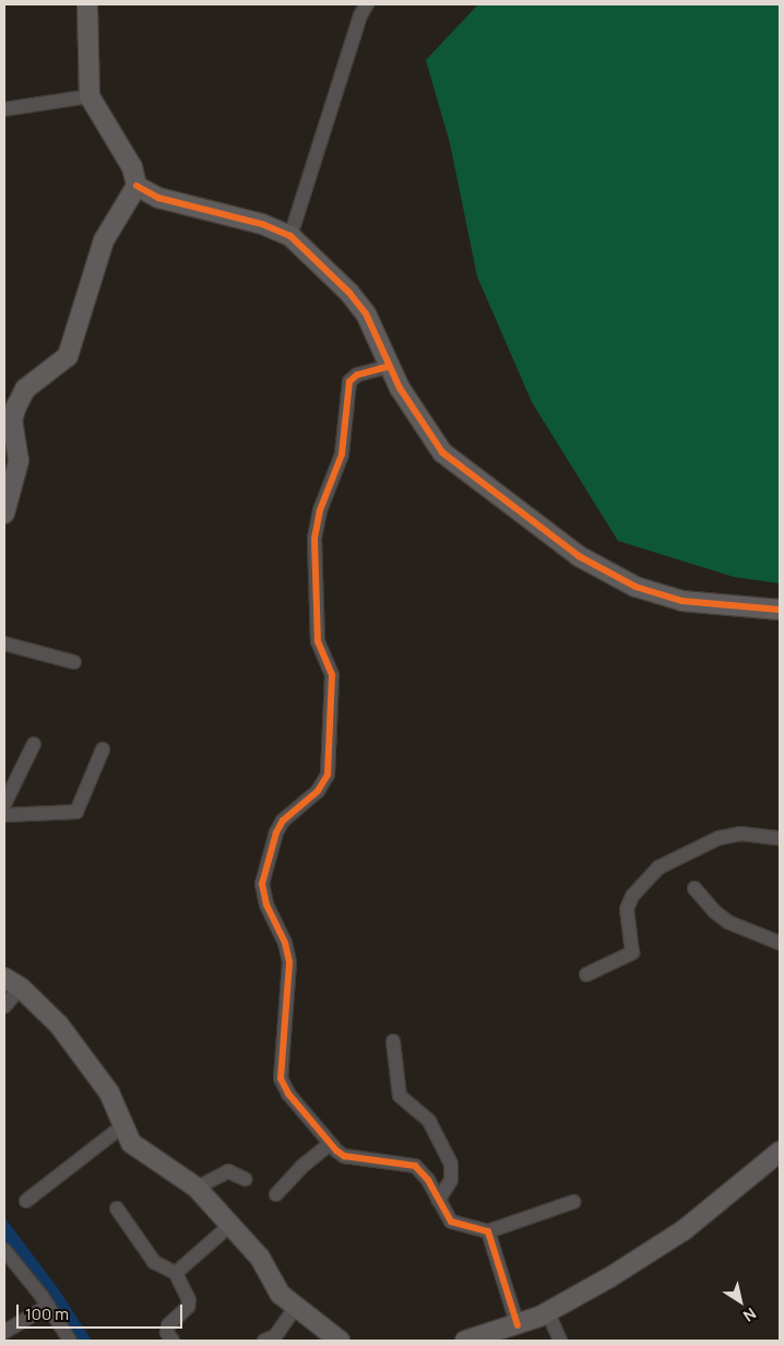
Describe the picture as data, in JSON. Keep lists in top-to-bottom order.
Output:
{
  "scale_bar": "100 m",
  "north": "bottom right"
}
